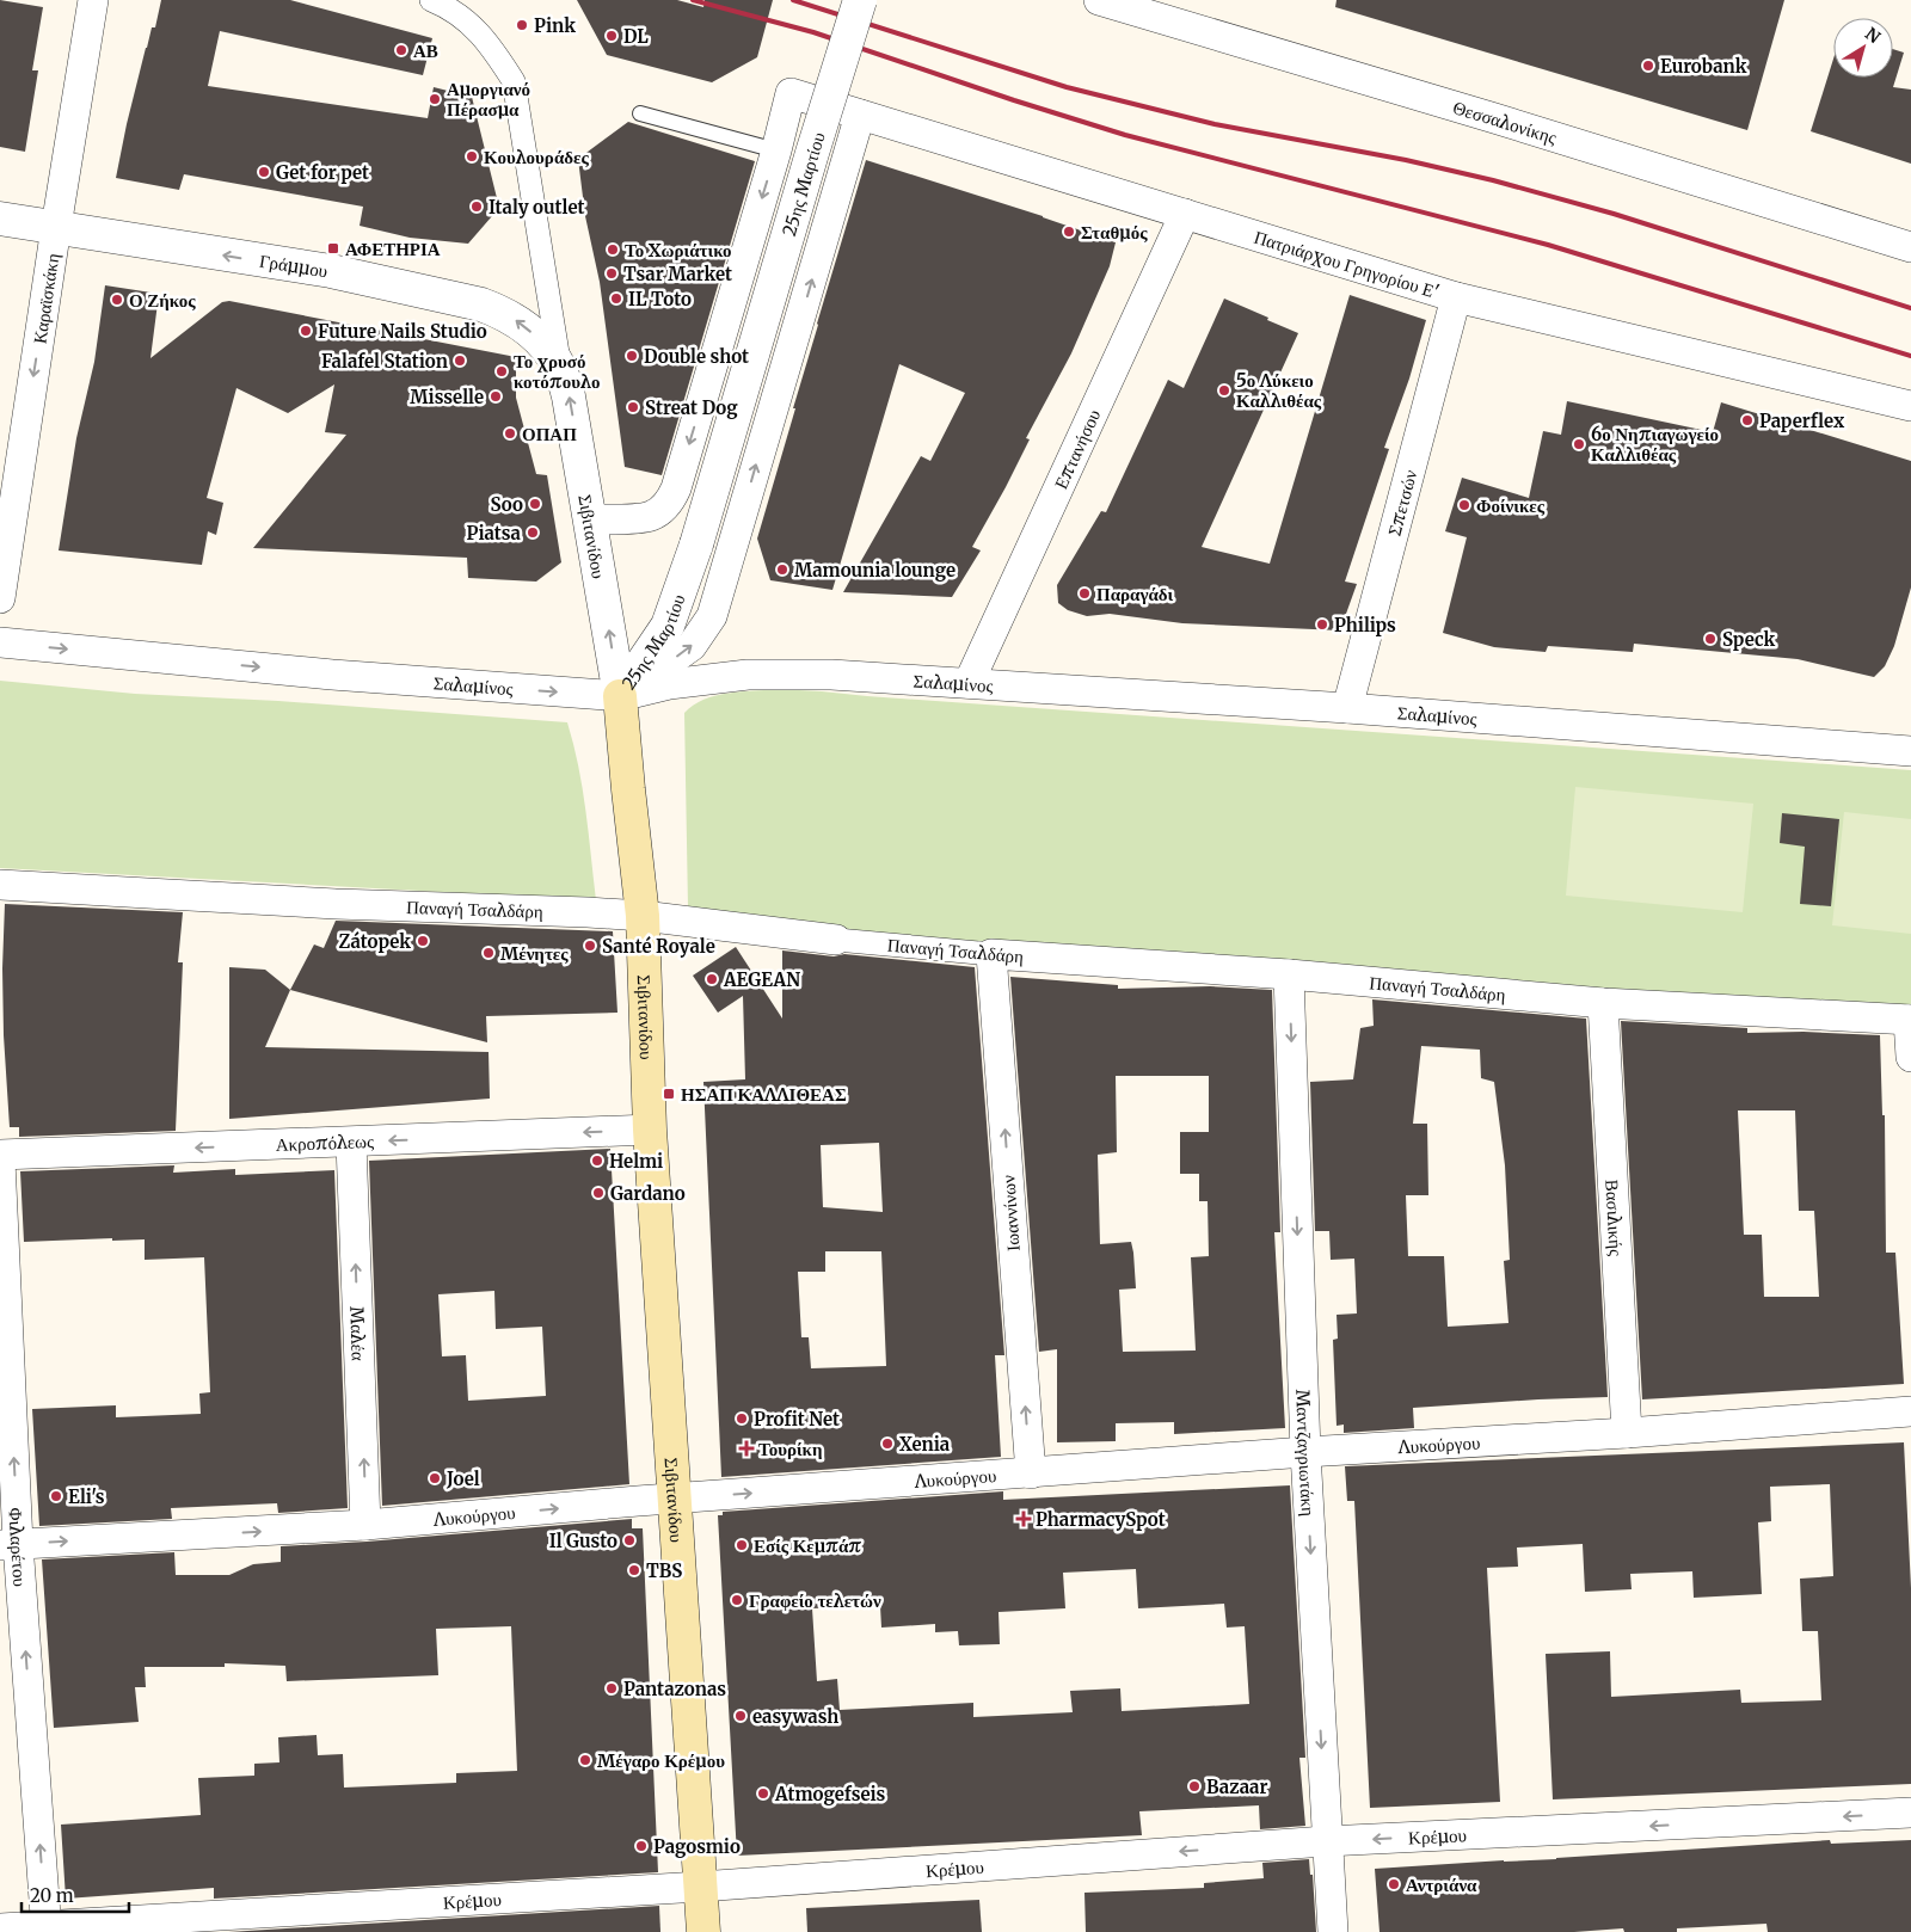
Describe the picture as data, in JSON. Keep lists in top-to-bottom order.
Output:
{
  "streets": {
    "main road": ["Σιβιτανίδου"],
    "street": [
      "Θεσσαλονίκης",
      "25ης Μαρτίου",
      "Πατριάρχου Γρηγορίου Ε'",
      "Γράμμου",
      "Καραϊσκάκη",
      "Επτανήσου",
      "Σπετσών",
      "Σαλαμίνος",
      "Παναγή Τσαλδάρη",
      "Ακροπόλεως",
      "Ιωαννίνων",
      "Βασιλικής",
      "Μαλέα",
      "Λυκούργου",
      "Μαντζαγριωτάκη",
      "Φιλαρέτου",
      "Κρέμου"
    ]
  },
  "crossings": [
    ["25ης Μαρτίου", "Πατριάρχου Γρηγορίου Ε'"],
    ["25ης Μαρτίου", "Σιβιτανίδου"],
    ["25ης Μαρτίου", "Σαλαμίνος"],
    ["Πατριάρχου Γρηγορίου Ε'", "Επτανήσου"],
    ["Πατριάρχου Γρηγορίου Ε'", "Σπετσών"],
    ["Γράμμου", "Καραϊσκάκη"],
    ["Γράμμου", "Σιβιτανίδου"],
    ["Επτανήσου", "Σαλαμίνος"],
    ["Σπετσών", "Σαλαμίνος"],
    ["Σιβιτανίδου", "Σαλαμίνος"],
    ["Σιβιτανίδου", "Παναγή Τσαλδάρη"],
    ["Σιβιτανίδου", "Ακροπόλεως"],
    ["Σιβιτανίδου", "Λυκούργου"],
    ["Σιβιτανίδου", "Κρέμου"],
    ["Παναγή Τσαλδάρη", "Ιωαννίνων"],
    ["Παναγή Τσαλδάρη", "Βασιλικής"],
    ["Παναγή Τσαλδάρη", "Μαντζαγριωτάκη"],
    ["Ακροπόλεως", "Μαλέα"],
    ["Ιωαννίνων", "Λυκούργου"],
    ["Βασιλικής", "Λυκούργου"],
    ["Μαλέα", "Λυκούργου"],
    ["Λυκούργου", "Μαντζαγριωτάκη"],
    ["Λυκούργου", "Φιλαρέτου"],
    ["Μαντζαγριωτάκη", "Κρέμου"],
    ["Φιλαρέτου", "Κρέμου"]
  ],
  "one_way": [
    "Γράμμου",
    "Καραϊσκάκη",
    "Ακροπόλεως",
    "Ιωαννίνων",
    "Μαλέα",
    "Λυκούργου",
    "Μαντζαγριωτάκη",
    "Φιλαρέτου",
    "Κρέμου"
  ],
  "places": {
    "other": [
      "Pink",
      "DL",
      "ΑΒ",
      "Eurobank",
      "Αμοργιανό Πέρασμα",
      "Κουλουράδες",
      "Get for pet",
      "Italy outlet",
      "Σταθμός",
      "Το Χωριάτικο",
      "Tsar Market",
      "IL Toto",
      "Ο Ζήκος",
      "Future Nails Studio",
      "Double shot",
      "Falafel Station",
      "Το χρυσό κοτόπουλο",
      "5ο Λύκειο Καλλιθέας",
      "Misselle",
      "Streat Dog",
      "Paperflex",
      "ΟΠΑΠ",
      "6ο Νηπιαγωγείο Καλλιθέας",
      "Soo",
      "Φοίνικες",
      "Piatsa",
      "Mamounia lounge",
      "Παραγάδι",
      "Philips",
      "Speck",
      "Zátopek",
      "Santé Royale",
      "Μένητες",
      "AEGEAN",
      "Helmi",
      "Gardano",
      "Profit Net",
      "Xenia",
      "Joel",
      "Eli's",
      "Il Gusto",
      "Εσίς Κεμπάπ",
      "TBS",
      "Γραφείο τελετών",
      "Pantazonas",
      "easywash",
      "Μέγαρο Κρέμου",
      "Bazaar",
      "Atmogefseis",
      "Pagosmio",
      "Αντριάνα"
    ],
    "transit": ["ΑΦΕΤΗΡΙΑ", "ΗΣΑΠ ΚΑΛΛΙΘΕΑΣ"],
    "health": ["Τουρίκη", "PharmacySpot"]
  },
  "scale_bar": "20 m",
  "north": "top right"
}
